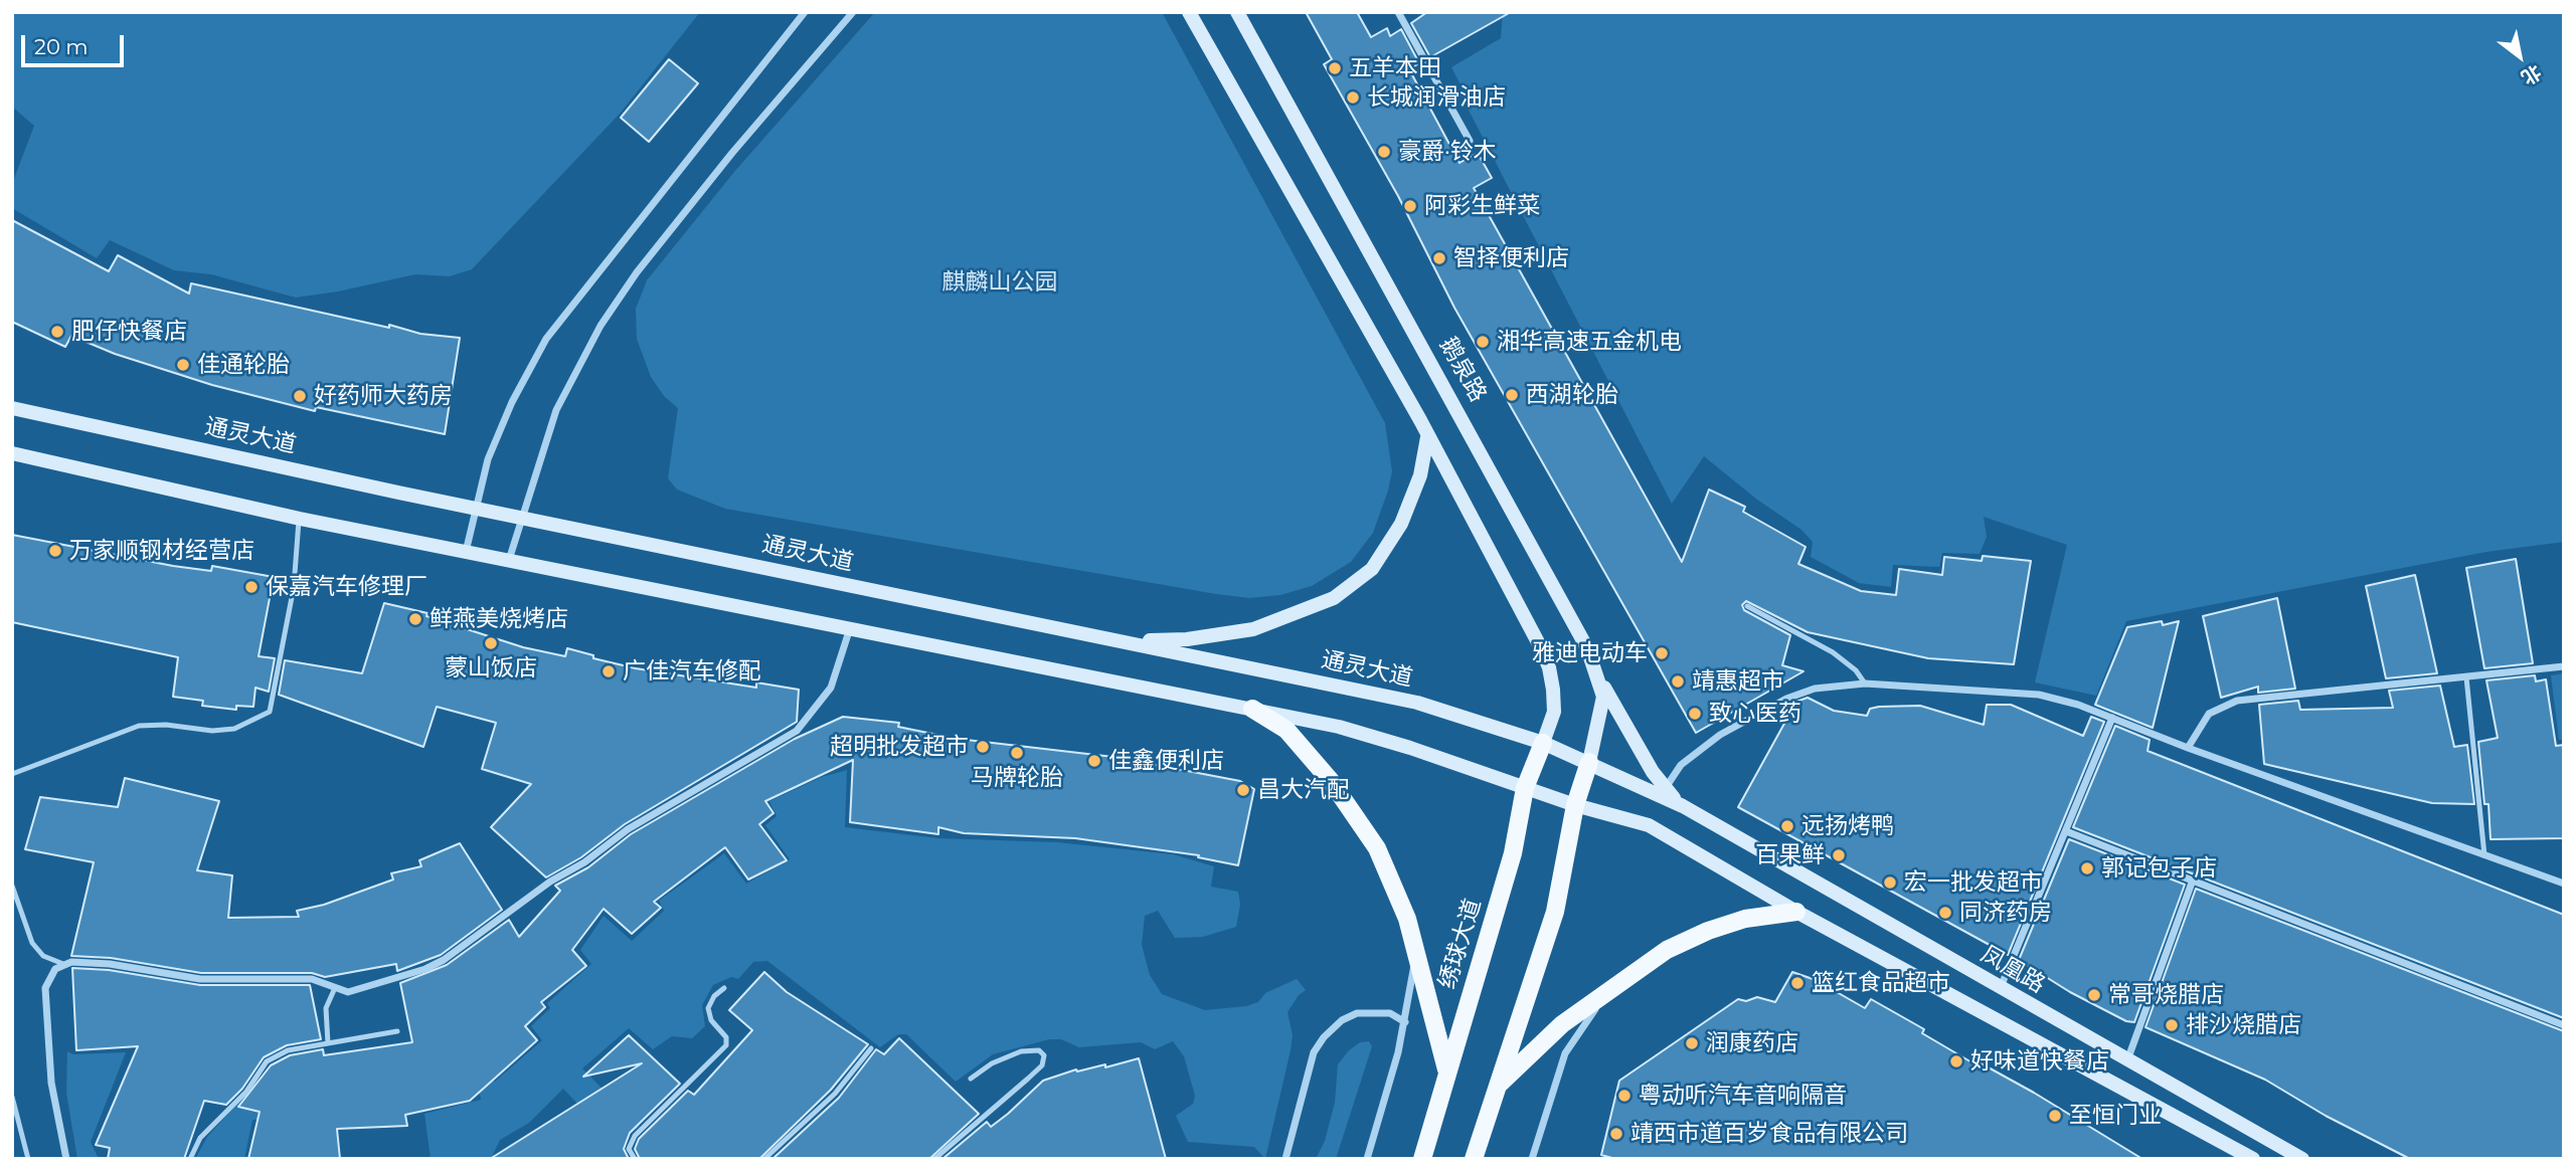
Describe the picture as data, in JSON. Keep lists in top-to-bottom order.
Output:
{
  "streets": {
    "main road": [
      "鹅泉路",
      "通灵大道",
      "绣球大道",
      "凤凰路"
    ]
  },
  "crossings": [
    ["鹅泉路", "通灵大道"],
    ["鹅泉路", "凤凰路"],
    ["通灵大道", "绣球大道"],
    ["通灵大道", "凤凰路"]
  ],
  "parks": ["麒麟山公园"],
  "places": [
    "五羊本田",
    "长城润滑油店",
    "豪爵·铃木",
    "阿彩生鲜菜",
    "智择便利店",
    "肥仔快餐店",
    "湘华高速五金机电",
    "佳通轮胎",
    "西湖轮胎",
    "好药师大药房",
    "万家顺钢材经营店",
    "保嘉汽车修理厂",
    "鲜燕美烧烤店",
    "蒙山饭店",
    "雅迪电动车",
    "广佳汽车修配",
    "靖惠超市",
    "致心医药",
    "超明批发超市",
    "马牌轮胎",
    "佳鑫便利店",
    "昌大汽配",
    "远扬烤鸭",
    "百果鲜",
    "郭记包子店",
    "宏一批发超市",
    "同济药房",
    "篮红食品超市",
    "常哥烧腊店",
    "排沙烧腊店",
    "润康药店",
    "好味道快餐店",
    "粤动听汽车音响隔音",
    "至恒门业",
    "靖西市道百岁食品有限公司"
  ],
  "scale_bar": "20 m",
  "north": "bottom right"
}
